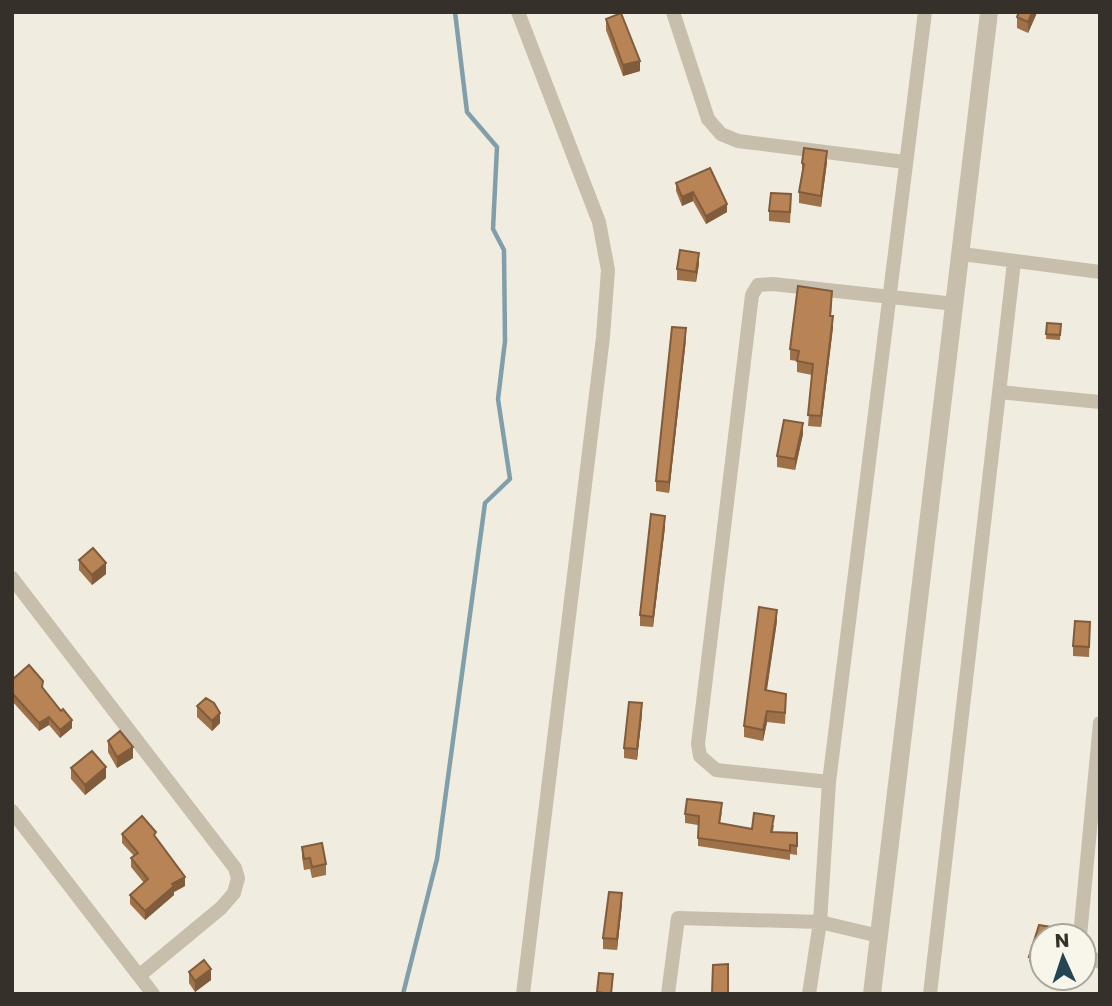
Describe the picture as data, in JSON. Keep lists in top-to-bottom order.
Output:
{
  "north": "top"
}
